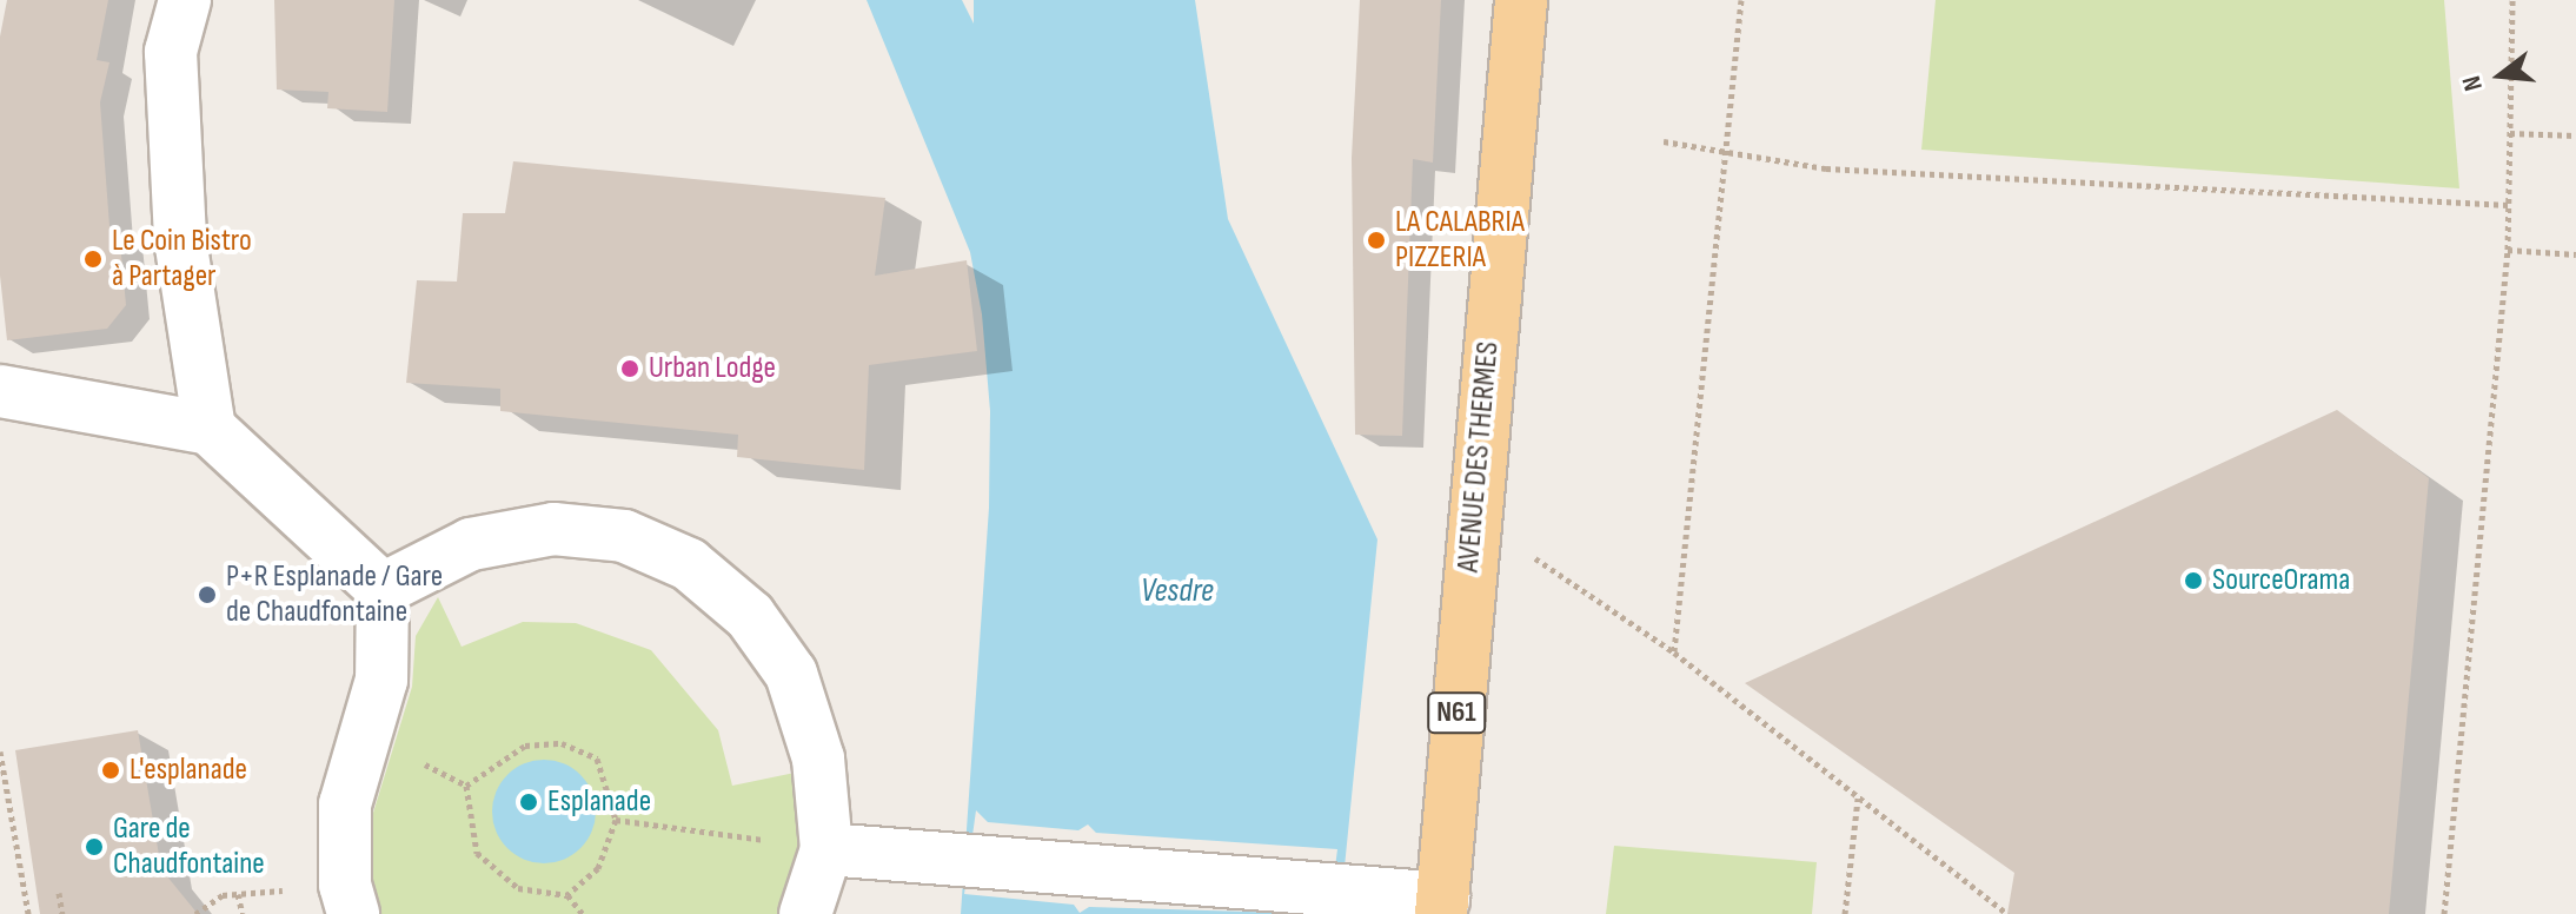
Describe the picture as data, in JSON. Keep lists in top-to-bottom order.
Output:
{
  "streets": {
    "main road": ["AVENUE DES THERMES", "N61"]
  },
  "water": ["Vesdre"],
  "places": [
    "LA CALABRIA PIZZERIA",
    "Le Coin Bistro à Partager",
    "Urban Lodge",
    "SourceOrama",
    "P+R Esplanade / Gare de Chaudfontaine",
    "L'esplanade",
    "Esplanade",
    "Gare de Chaudfontaine"
  ],
  "north": "left"
}
